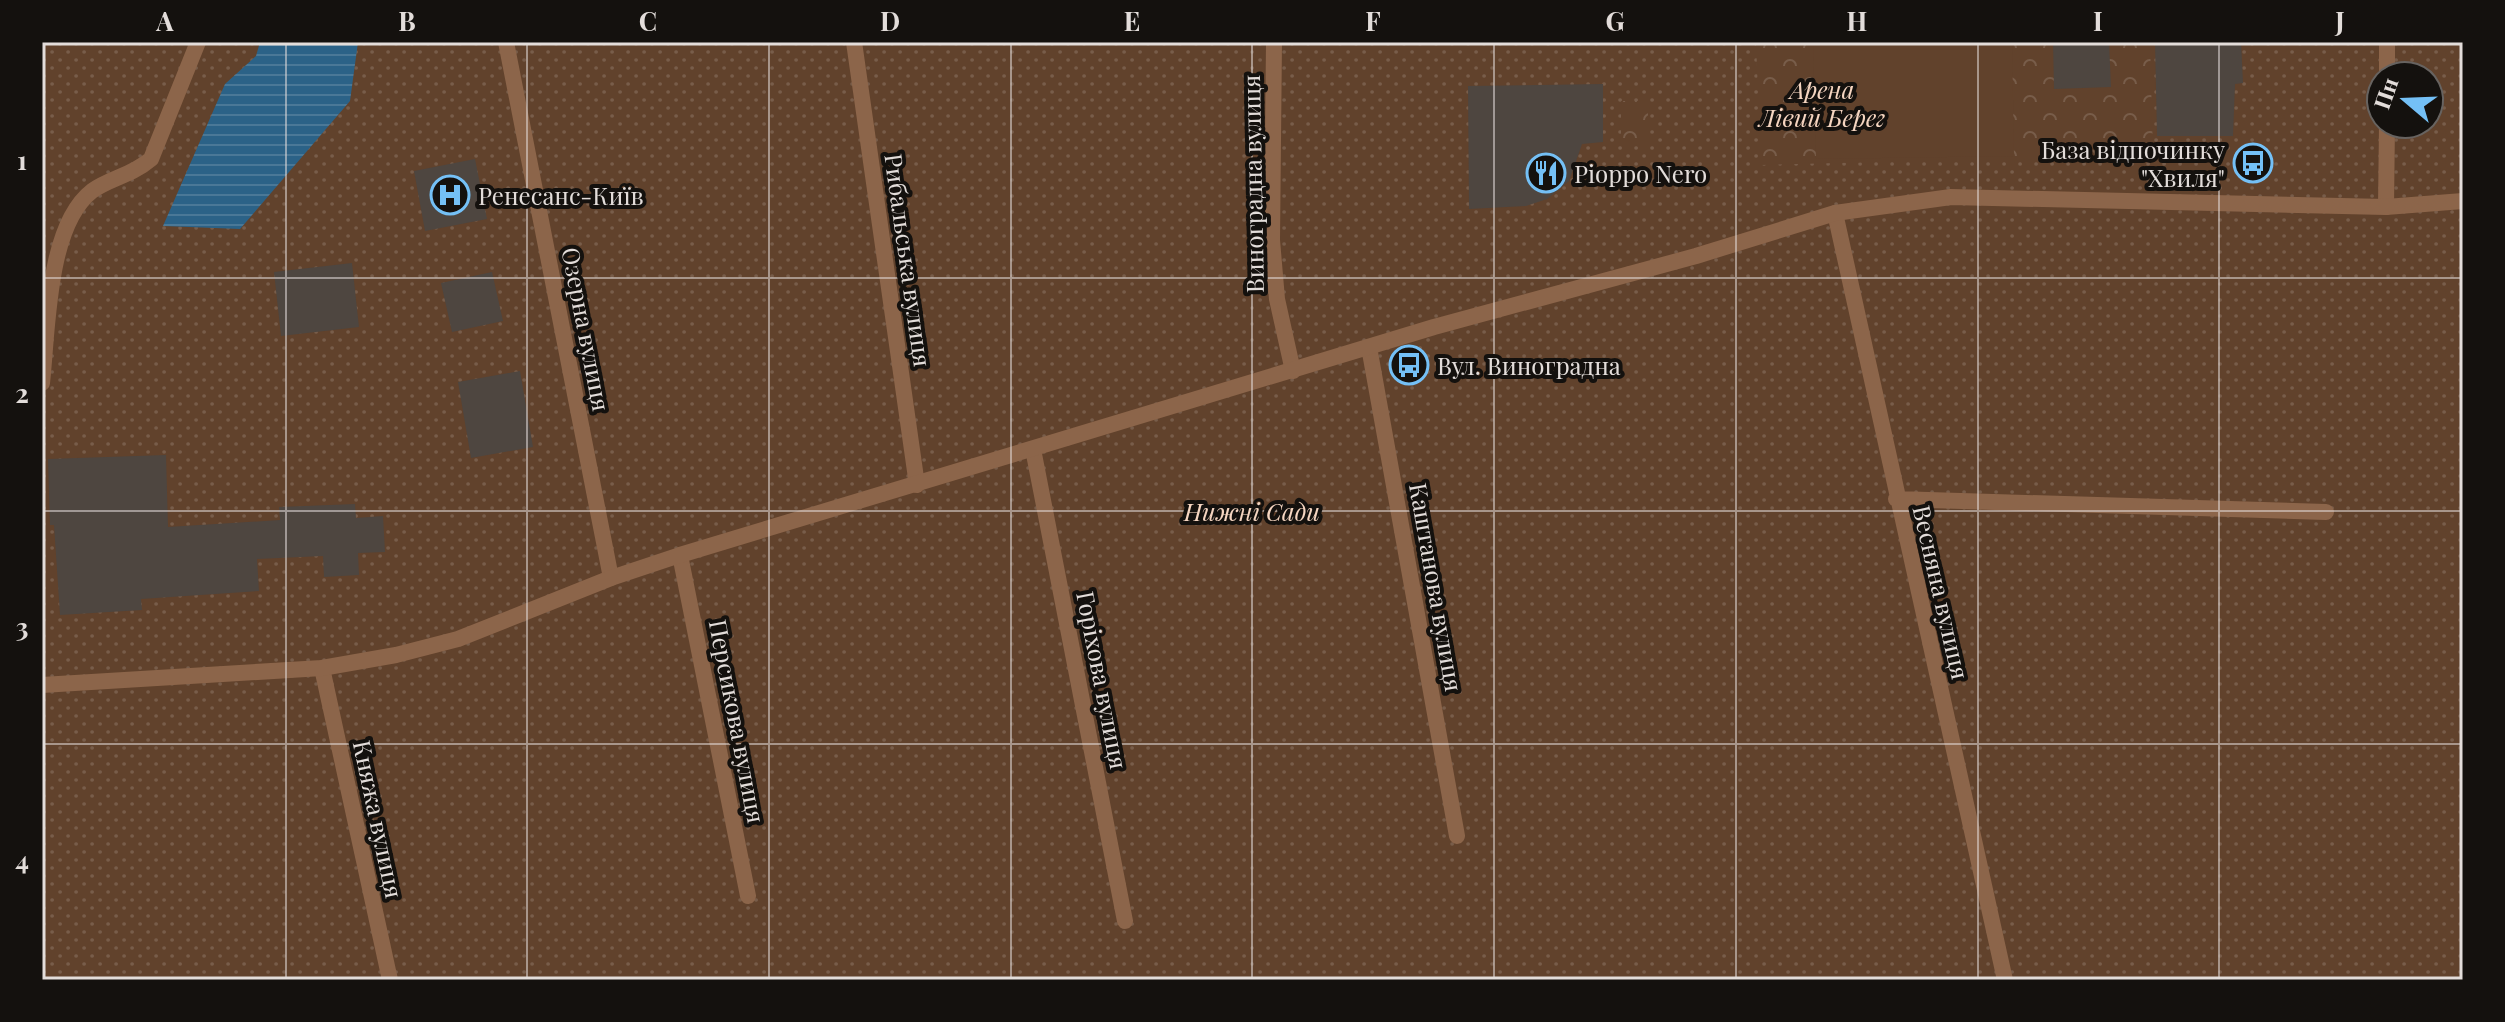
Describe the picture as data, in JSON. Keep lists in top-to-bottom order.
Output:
{
  "streets": {
    "street": [
      "Виноградна вулиця",
      "Рибальська вулиця",
      "Озерна вулиця",
      "Каштанова вулиця",
      "Весняна вулиця",
      "Горіхова вулиця",
      "Персикова вулиця",
      "Княжа вулиця"
    ]
  },
  "parks": ["Арена Лівий Берег", "Нижні Сади"],
  "places": {
    "bus stop": ["База відпочинку \"Хвиля\"", "Вул. Виноградна"],
    "restaurant": ["Pioppo Nero"],
    "hospital": ["Ренесанс-Київ"]
  },
  "north": "left",
  "grid": {
    "columns": [
      "A",
      "B",
      "C",
      "D",
      "E",
      "F",
      "G",
      "H",
      "I",
      "J"
    ],
    "rows": [
      "1",
      "2",
      "3",
      "4"
    ]
  }
}
